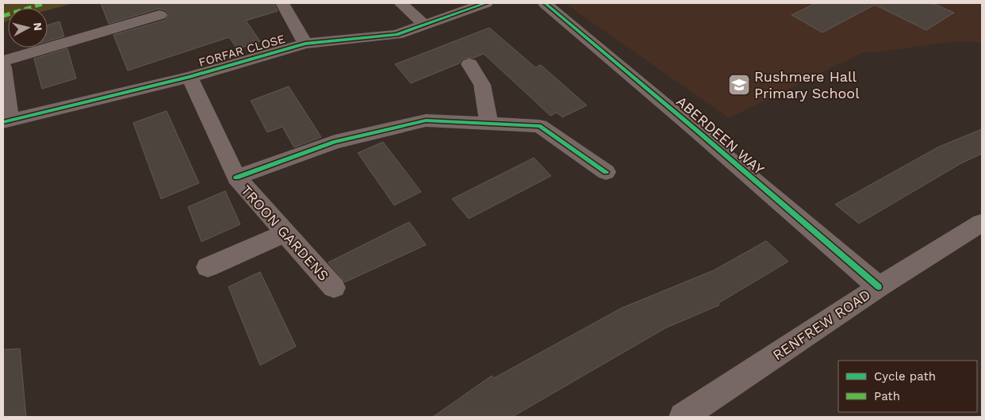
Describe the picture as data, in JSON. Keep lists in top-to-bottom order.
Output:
{
  "streets": {
    "street": [
      "FORFAR CLOSE",
      "ABERDEEN WAY",
      "TROON GARDENS",
      "RENFREW ROAD"
    ]
  },
  "crossings": [
    ["FORFAR CLOSE", "TROON GARDENS"],
    ["ABERDEEN WAY", "RENFREW ROAD"]
  ],
  "places": {
    "school or university": ["Rushmere Hall Primary School"]
  },
  "legend": ["Cycle path", "Path"],
  "north": "right"
}
